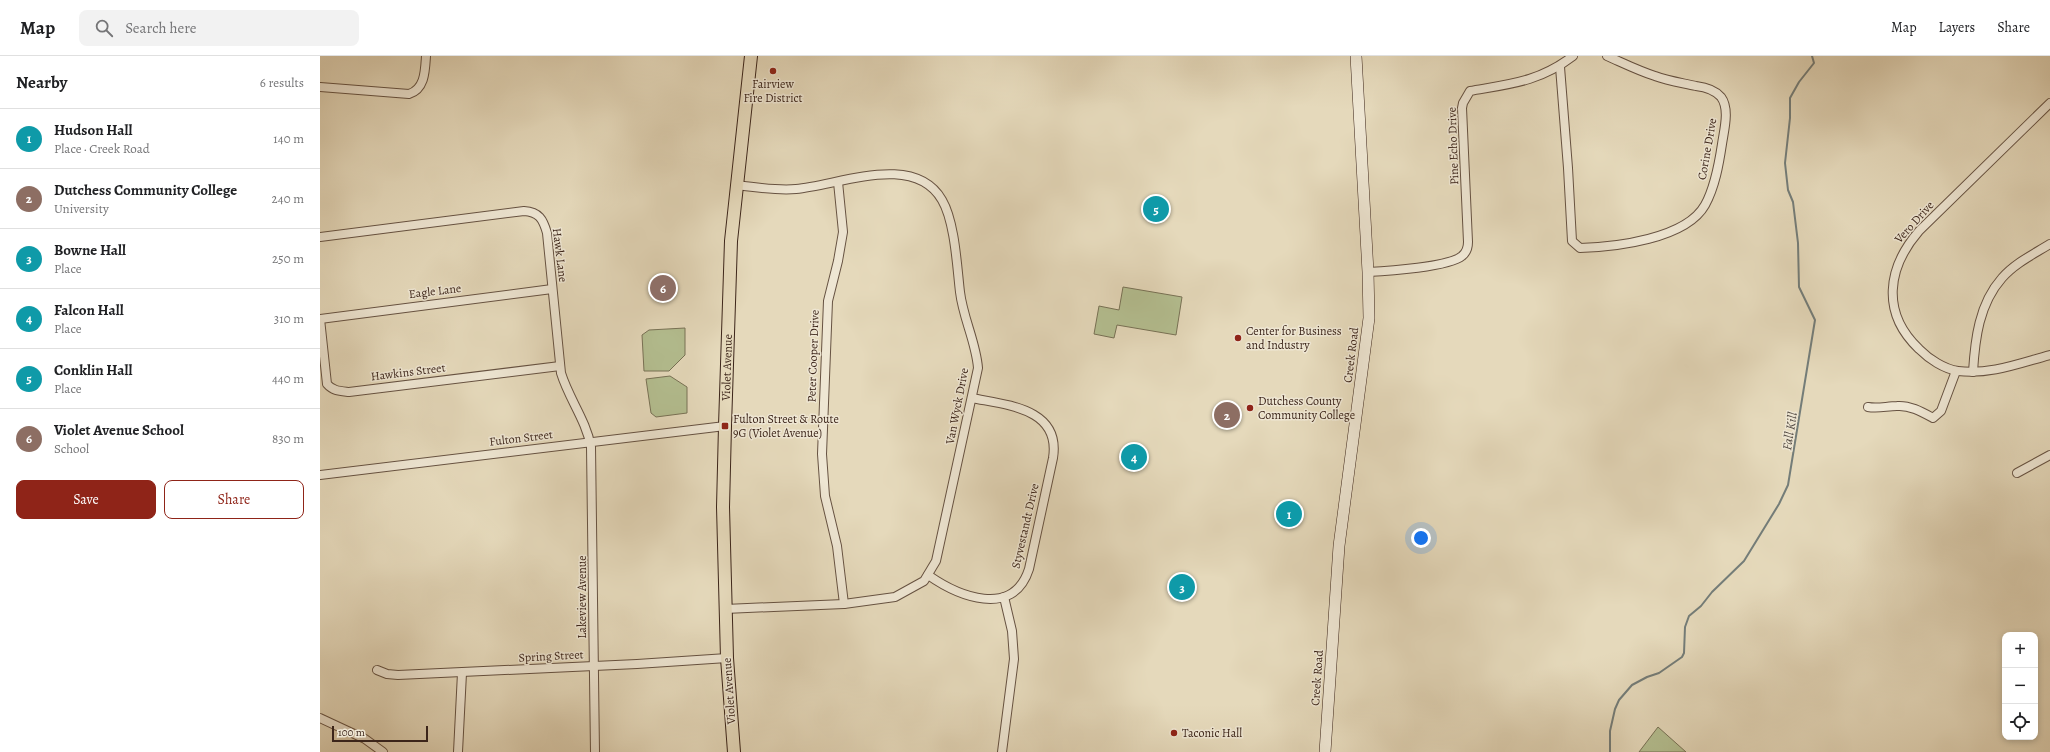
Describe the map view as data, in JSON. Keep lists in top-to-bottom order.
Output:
{
  "streets": {
    "main road": ["Violet Avenue"],
    "street": [
      "Pine Echo Drive",
      "Corine Drive",
      "Vero Drive",
      "Hawk Lane",
      "Eagle Lane",
      "Creek Road",
      "Peter Cooper Drive",
      "Hawkins Street",
      "Van Wyck Drive",
      "Fulton Street",
      "Styvestandt Drive",
      "Lakeview Avenue",
      "Spring Street"
    ]
  },
  "crossings": [
    ["Pine Echo Drive", "Corine Drive"],
    ["Pine Echo Drive", "Creek Road"],
    ["Hawk Lane", "Eagle Lane"],
    ["Hawk Lane", "Hawkins Street"],
    ["Hawk Lane", "Fulton Street"],
    ["Hawk Lane", "Lakeview Avenue"],
    ["Eagle Lane", "Hawkins Street"],
    ["Peter Cooper Drive", "Van Wyck Drive"],
    ["Violet Avenue", "Van Wyck Drive"],
    ["Violet Avenue", "Fulton Street"],
    ["Violet Avenue", "Spring Street"],
    ["Van Wyck Drive", "Styvestandt Drive"],
    ["Fulton Street", "Lakeview Avenue"],
    ["Lakeview Avenue", "Spring Street"]
  ],
  "water": ["Fall Kill"],
  "places": {
    "other": [
      "Fairview Fire District",
      "Center for Business and Industry",
      "Dutchess County Community College",
      "Taconic Hall"
    ],
    "transit": ["Fulton Street & Route 9G (Violet Avenue)"]
  },
  "scale_bar": "100 m",
  "page": {
    "header": "Map",
    "search": "Search here",
    "nav": ["Map", "Layers", "Share"],
    "heading": ["Nearby", "6 results"],
    "list": [
      {
        "mark": "1",
        "name": "Hudson Hall",
        "note": "Place · Creek Road",
        "value": "140 m"
      },
      {
        "mark": "2",
        "name": "Dutchess Community College",
        "note": "University",
        "value": "240 m"
      },
      {
        "mark": "3",
        "name": "Bowne Hall",
        "note": "Place",
        "value": "250 m"
      },
      {
        "mark": "4",
        "name": "Falcon Hall",
        "note": "Place",
        "value": "310 m"
      },
      {
        "mark": "5",
        "name": "Conklin Hall",
        "note": "Place",
        "value": "440 m"
      },
      {
        "mark": "6",
        "name": "Violet Avenue School",
        "note": "School",
        "value": "830 m"
      }
    ],
    "pins": [
      "5",
      "6",
      "2",
      "4",
      "1",
      "3"
    ],
    "buttons": ["Save", "Share"],
    "map_buttons": ["+", "−"],
    "scale": "100 m"
  }
}
